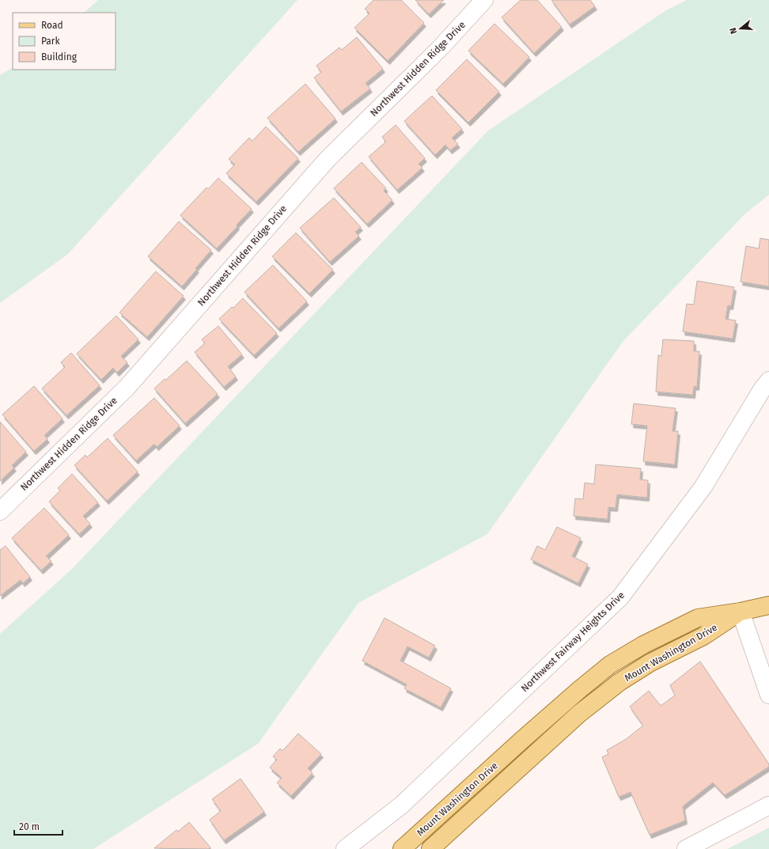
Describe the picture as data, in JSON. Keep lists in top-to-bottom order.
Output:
{
  "streets": {
    "main road": ["Mount Washington Drive"],
    "street": ["Northwest Hidden Ridge Drive", "Northwest Fairway Heights Drive"]
  },
  "legend": ["Road", "Park", "Building"],
  "scale_bar": "20 m",
  "north": "left"
}
